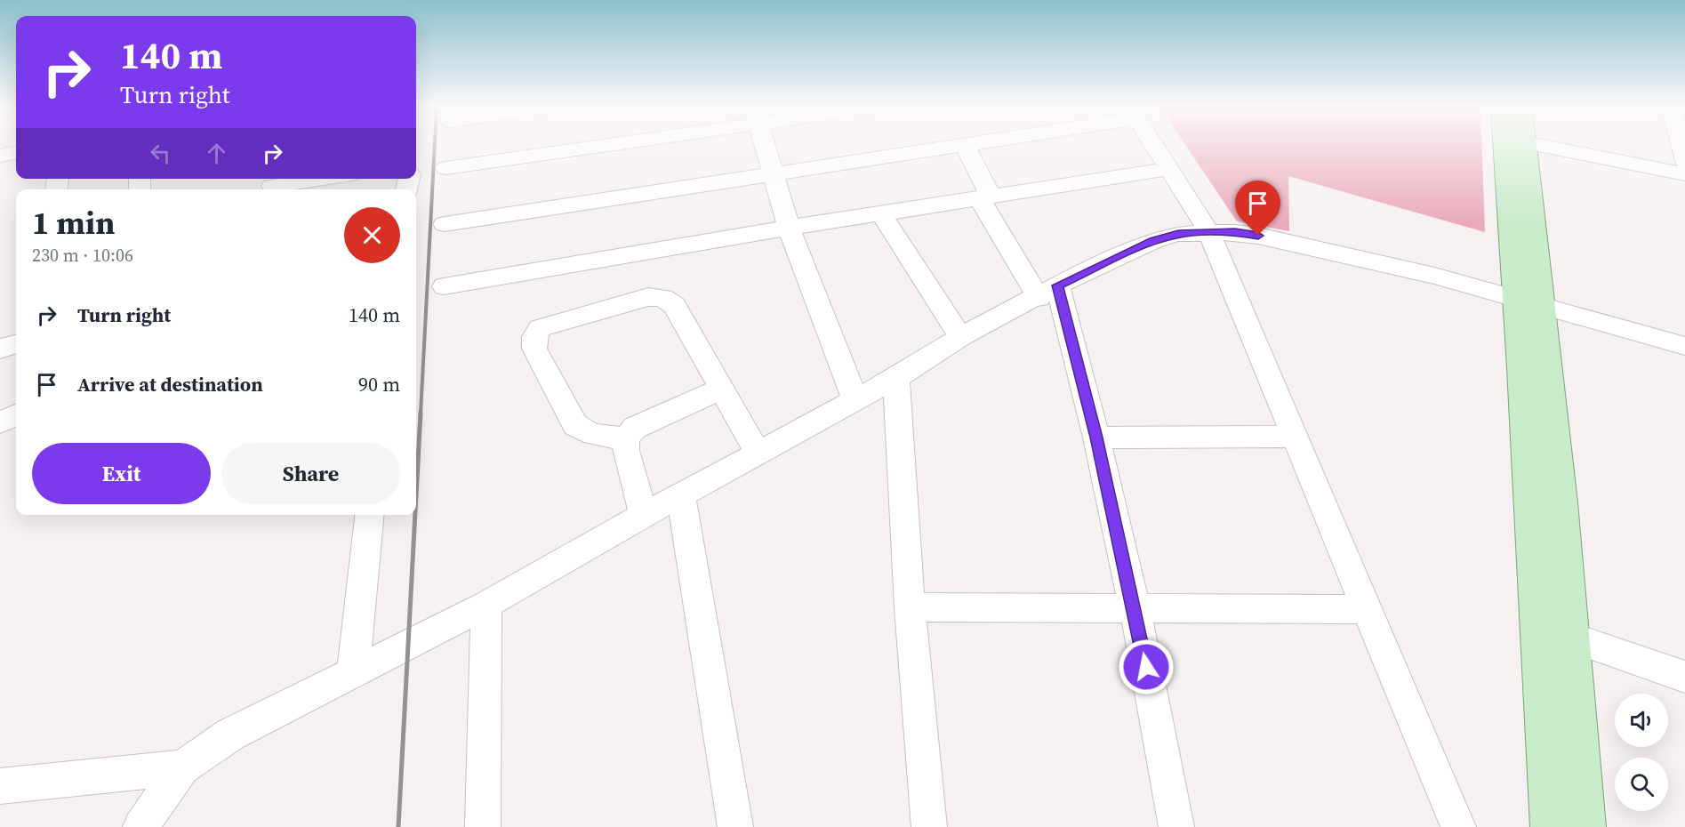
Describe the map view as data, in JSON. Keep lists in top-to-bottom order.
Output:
{
  "page": {
    "turn": ["140 m", "Turn right"],
    "heading": ["1 min", "230 m · 10:06"],
    "list": [
      {
        "name": "Turn right",
        "value": "140 m"
      },
      {
        "name": "Arrive at destination",
        "value": "90 m"
      }
    ],
    "buttons": ["Exit", "Share"]
  }
}
